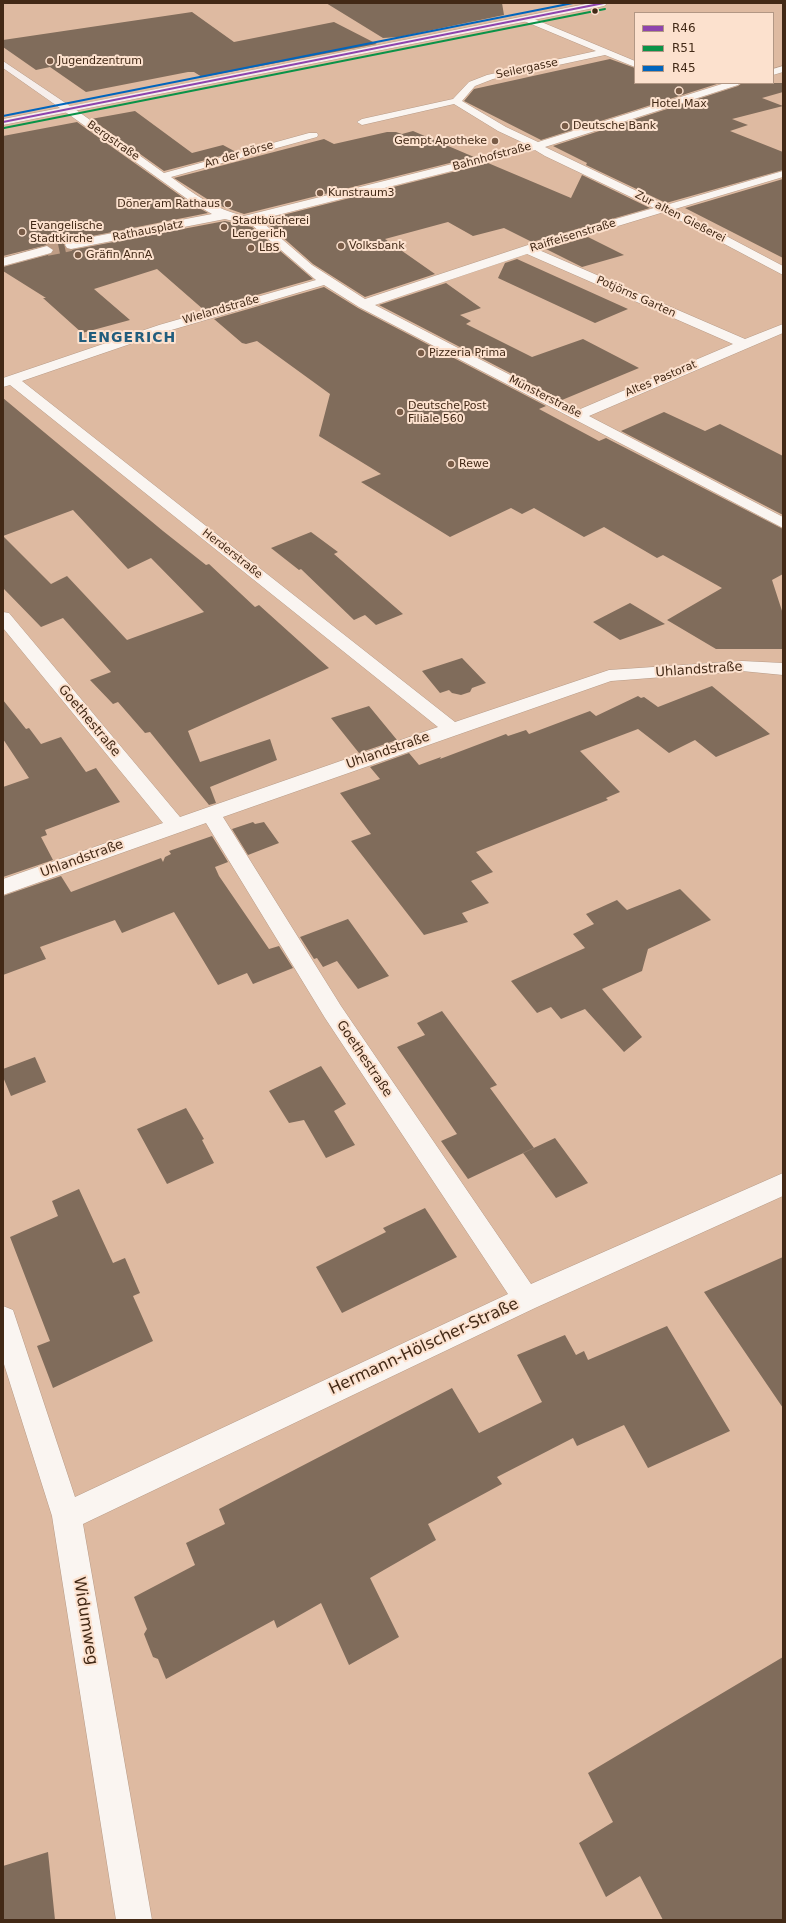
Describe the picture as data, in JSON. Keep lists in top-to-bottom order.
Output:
{
  "streets": {
    "main road": ["Bergstraße"],
    "street": [
      "Seilergasse",
      "An der Börse",
      "Bahnhofstraße",
      "Zur alten Gießerei",
      "Rathausplatz",
      "Raiffeisenstraße",
      "Potjörns Garten",
      "Wielandstraße",
      "Altes Pastorat",
      "Münsterstraße",
      "Herderstraße",
      "Uhlandstraße",
      "Goethestraße",
      "Hermann-Hölscher-Straße",
      "Widumweg"
    ]
  },
  "crossings": [
    ["Bergstraße", "An der Börse"],
    ["Bergstraße", "Rathausplatz"],
    ["An der Börse", "Rathausplatz"],
    ["Bahnhofstraße", "Zur alten Gießerei"],
    ["Bahnhofstraße", "Rathausplatz"],
    ["Zur alten Gießerei", "Raiffeisenstraße"],
    ["Rathausplatz", "Münsterstraße"],
    ["Raiffeisenstraße", "Potjörns Garten"],
    ["Raiffeisenstraße", "Münsterstraße"],
    ["Potjörns Garten", "Altes Pastorat"],
    ["Wielandstraße", "Münsterstraße"],
    ["Wielandstraße", "Herderstraße"],
    ["Altes Pastorat", "Münsterstraße"],
    ["Herderstraße", "Uhlandstraße"],
    ["Uhlandstraße", "Goethestraße"],
    ["Goethestraße", "Hermann-Hölscher-Straße"],
    ["Hermann-Hölscher-Straße", "Widumweg"]
  ],
  "districts": ["LENGERICH"],
  "places": [
    "Jugendzentrum",
    "Hotel Max",
    "Deutsche Bank",
    "Gempt Apotheke",
    "Kunstraum3",
    "Döner am Rathaus",
    "Stadtbücherei Lengerich",
    "Evangelische Stadtkirche",
    "Volksbank",
    "LBS",
    "Gräfin AnnA",
    "Pizzeria Prima",
    "Deutsche Post Filiale 560",
    "Rewe"
  ],
  "lines": ["transit line R46", "transit line R45", "transit line R51"],
  "legend": ["R46", "R51", "R45"]
}
